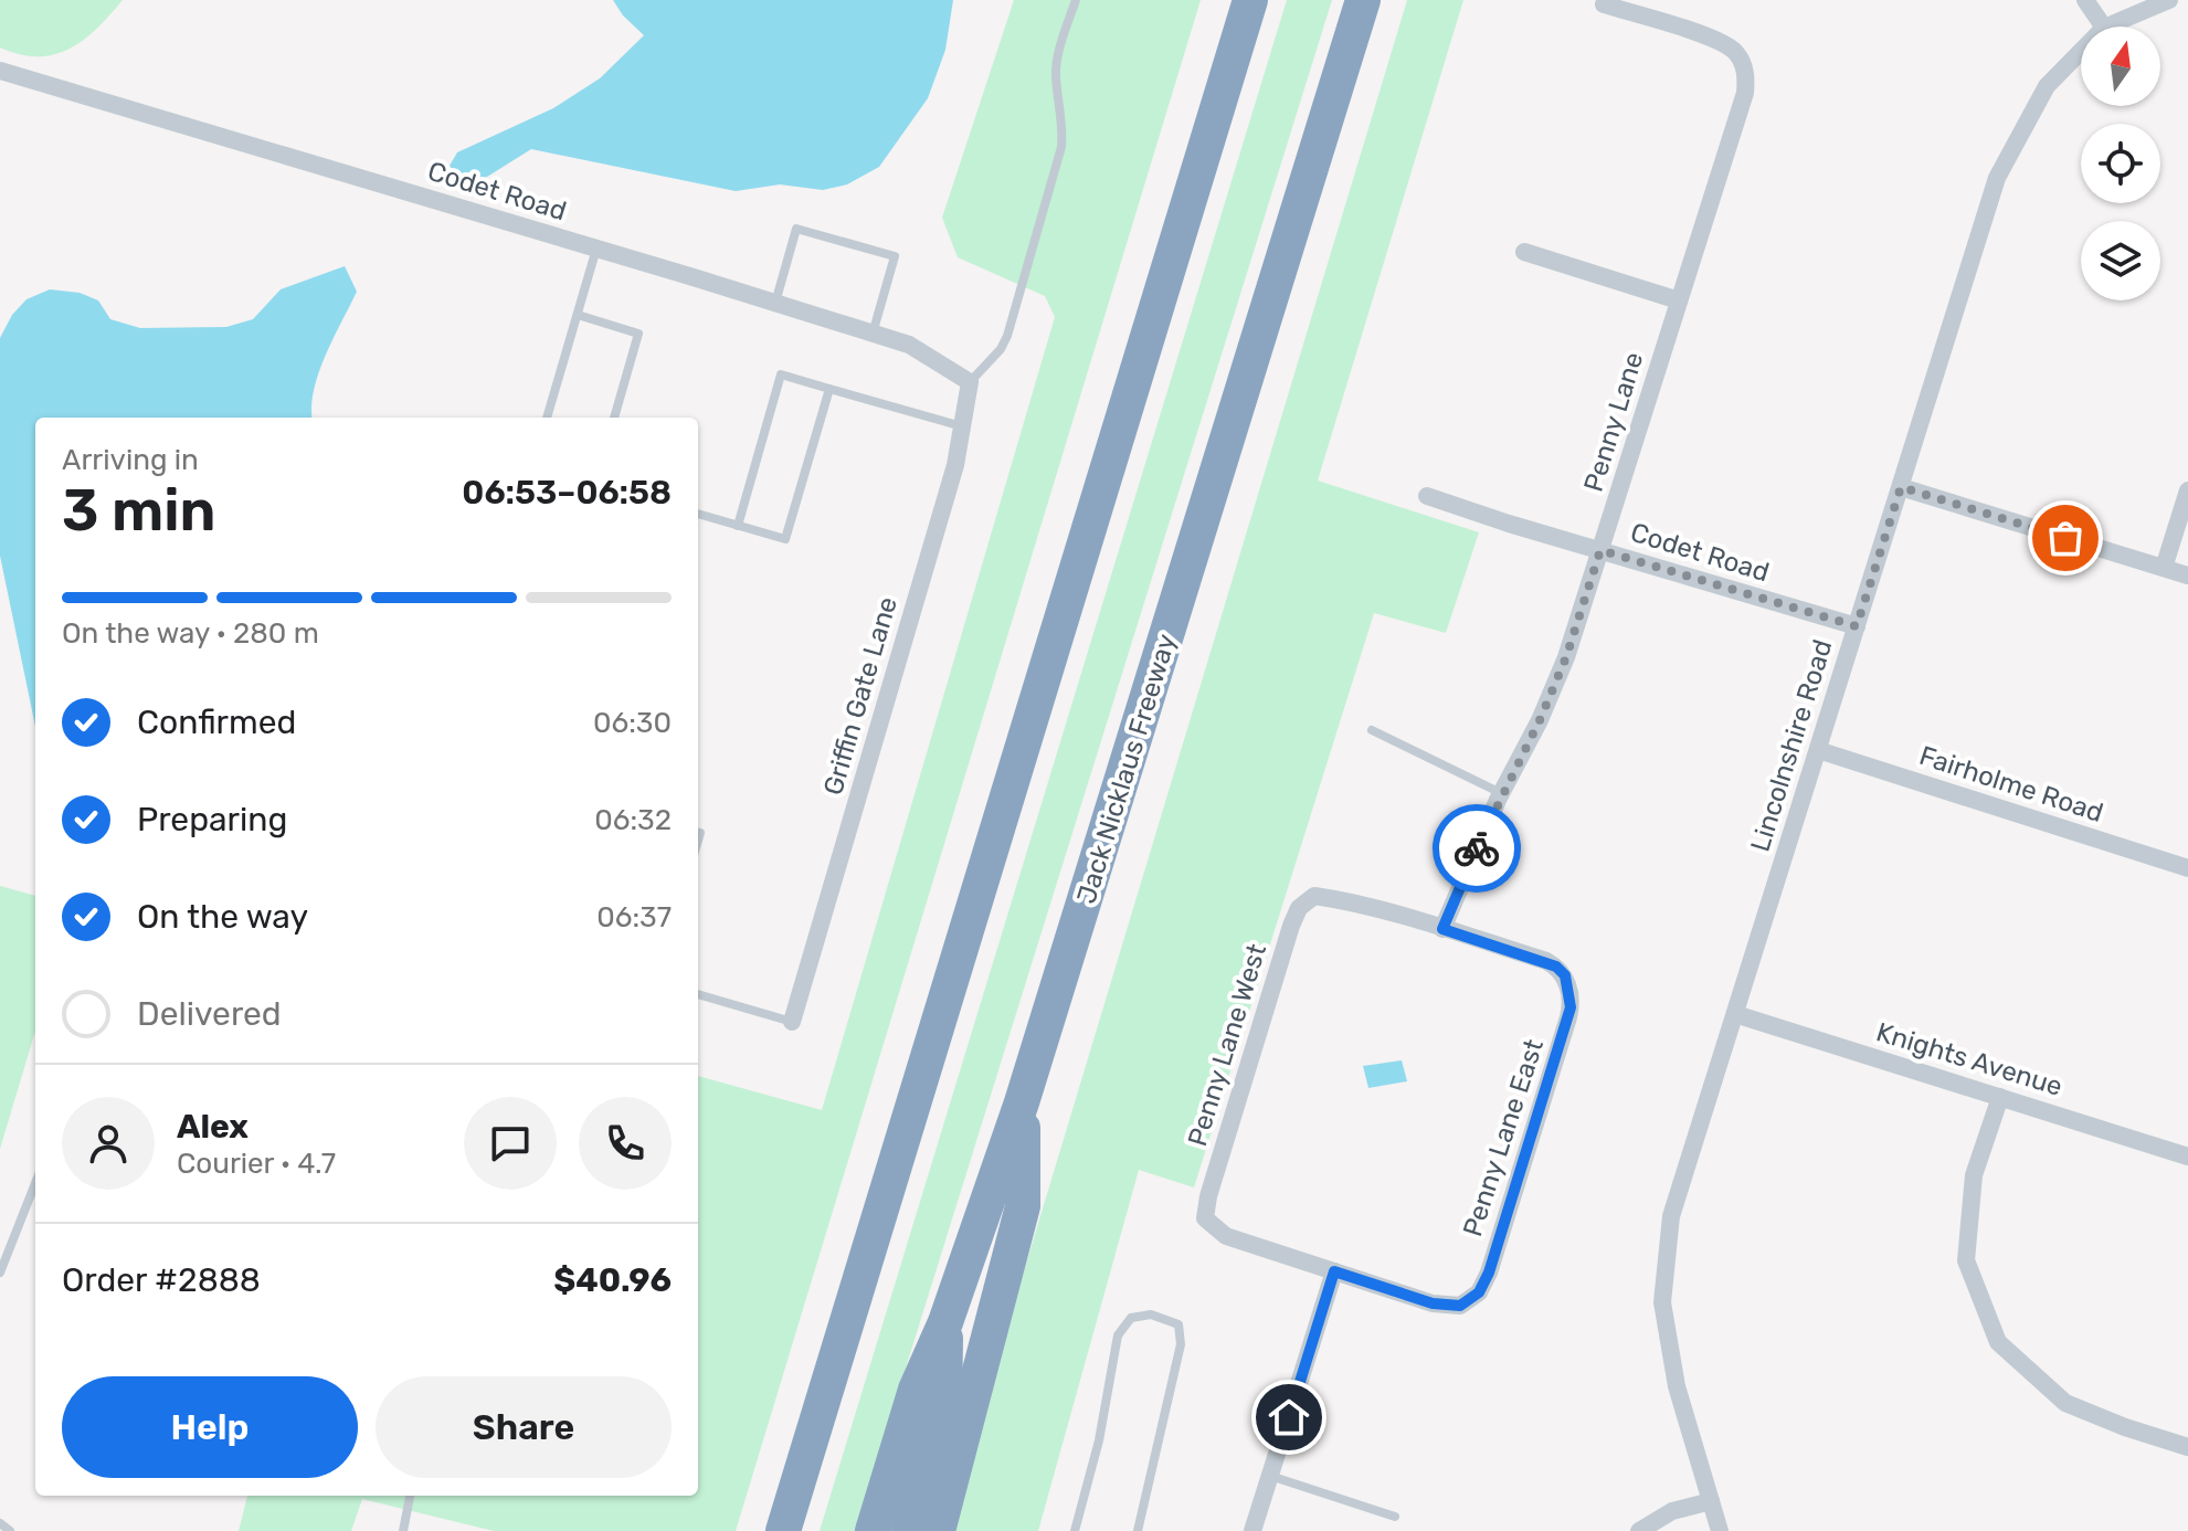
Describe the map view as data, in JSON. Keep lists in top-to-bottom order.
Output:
{
  "streets": {
    "highway": ["Jack Nicklaus Freeway"],
    "street": [
      "Codet Road",
      "Penny Lane",
      "Griffin Gate Lane",
      "Lincolnshire Road",
      "Fairholme Road",
      "Penny Lane West",
      "Knights Avenue",
      "Penny Lane East"
    ]
  },
  "crossings": [
    ["Codet Road", "Penny Lane"],
    ["Codet Road", "Griffin Gate Lane"],
    ["Codet Road", "Lincolnshire Road"],
    ["Penny Lane", "Penny Lane West"],
    ["Penny Lane", "Penny Lane East"],
    ["Lincolnshire Road", "Fairholme Road"],
    ["Lincolnshire Road", "Knights Avenue"],
    ["Penny Lane West", "Penny Lane East"]
  ],
  "north": "top",
  "page": {
    "heading": ["3 min", "Arriving in", "06:53–06:58"],
    "panel": [
      "Alex",
      "Courier · 4.7",
      "Order #2888",
      "$40.96"
    ],
    "bar": "On the way · 280 m",
    "list": [
      ["Confirmed", "06:30"],
      ["Preparing", "06:32"],
      ["On the way", "06:37"],
      "Delivered"
    ],
    "buttons": ["Help", "Share"]
  }
}
